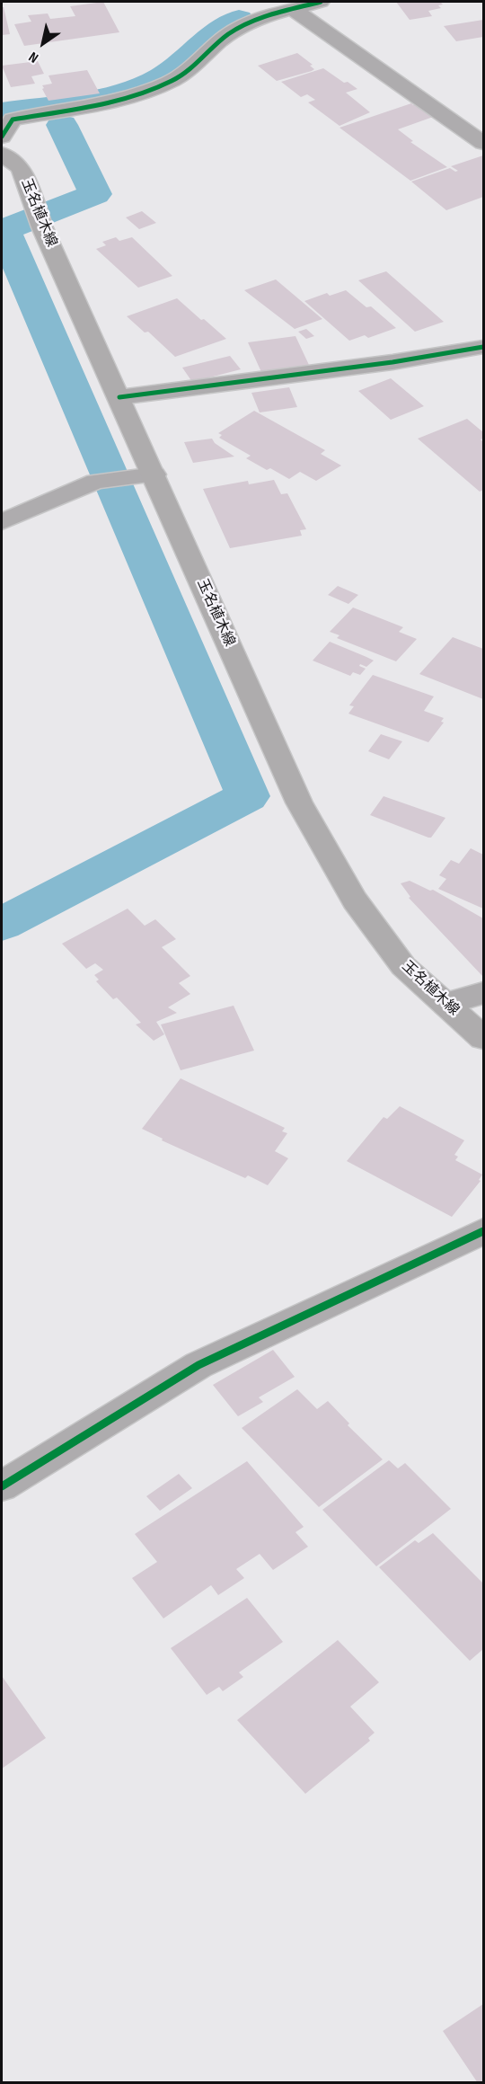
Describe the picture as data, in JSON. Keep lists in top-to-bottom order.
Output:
{
  "streets": {
    "main road": ["玉名植木線"]
  },
  "north": "bottom left"
}
